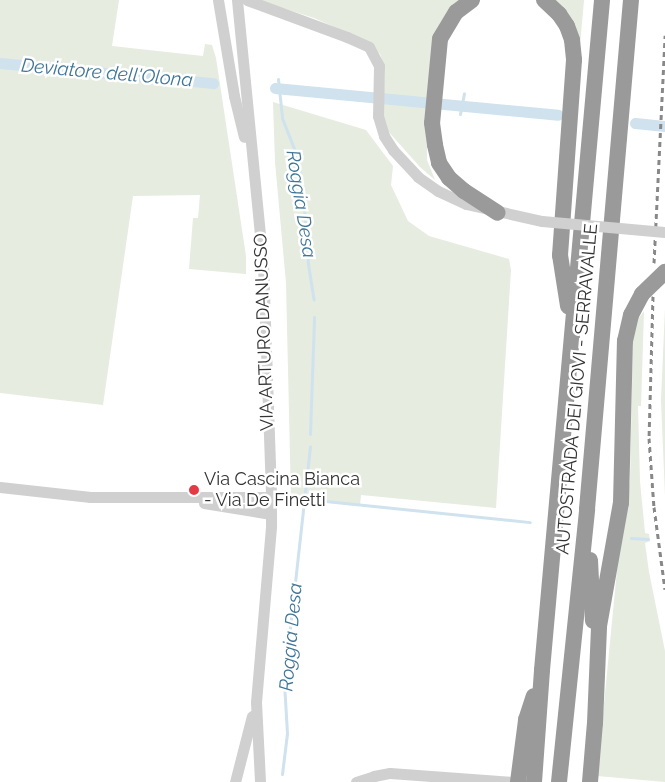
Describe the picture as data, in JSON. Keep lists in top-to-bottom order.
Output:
{
  "streets": {
    "highway": ["AUTOSTRADA DEI GIOVI - SERRAVALLE"],
    "street": ["VIA ARTURO DANUSSO"]
  },
  "water": ["Deviatore dell'Olona", "Roggia Desa"],
  "places": ["Via Cascina Bianca - Via De Finetti"]
}
